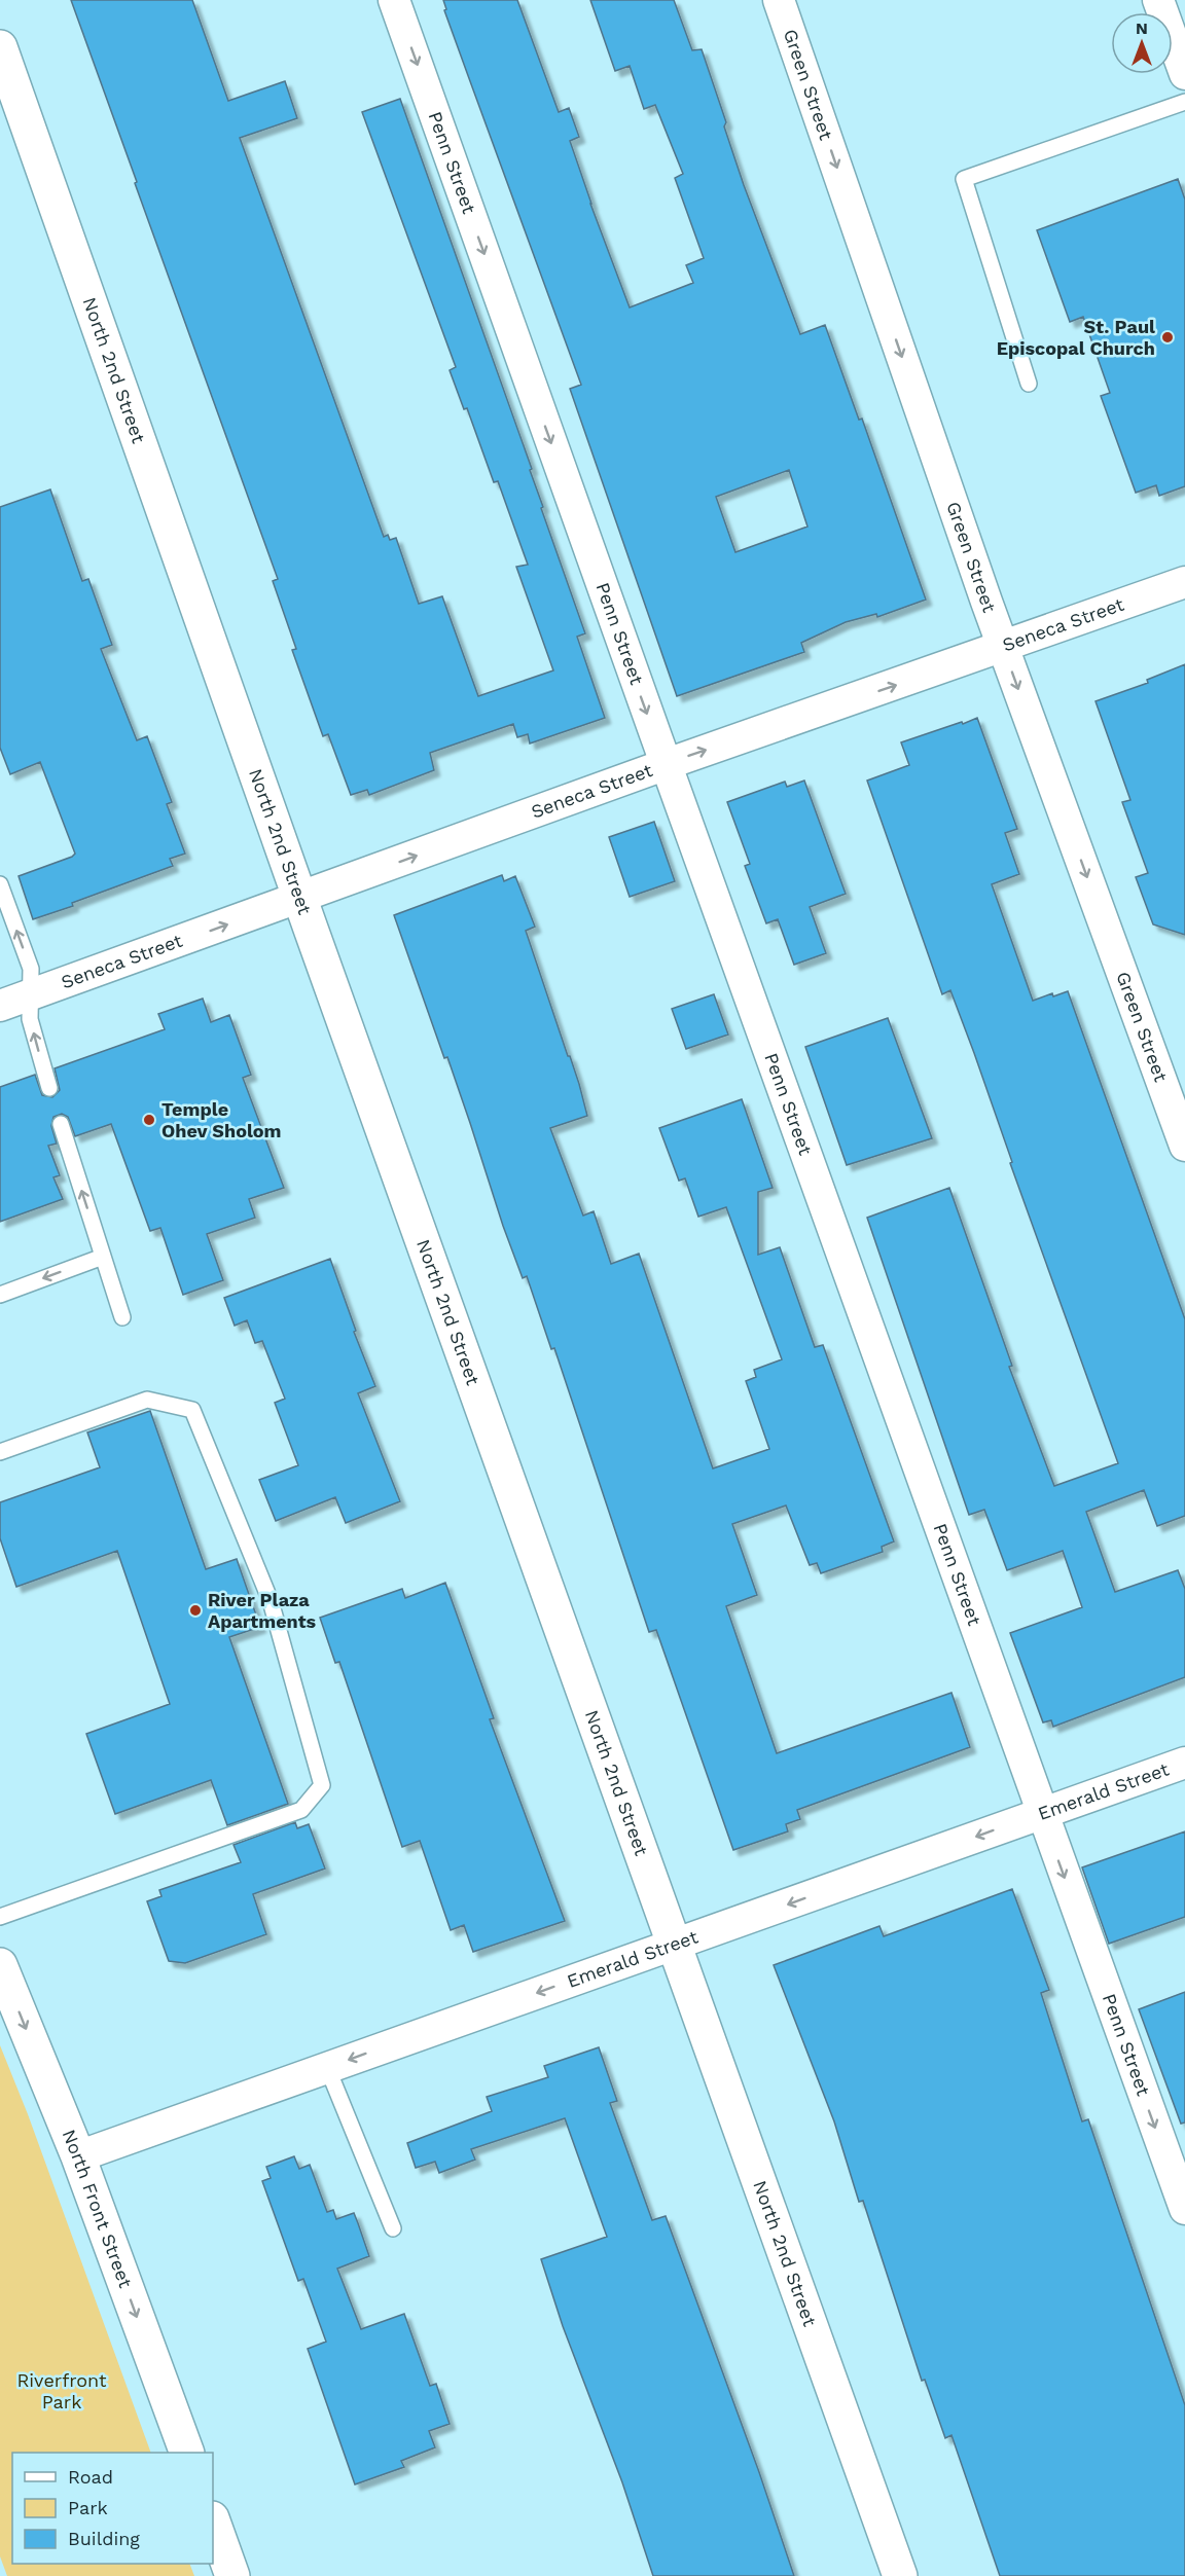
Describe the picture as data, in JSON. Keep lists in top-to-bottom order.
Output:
{
  "streets": {
    "main road": ["North 2nd Street", "North Front Street"],
    "street": [
      "Green Street",
      "Penn Street",
      "Seneca Street",
      "Emerald Street"
    ]
  },
  "crossings": [
    ["Green Street", "Seneca Street"],
    ["Penn Street", "Seneca Street"],
    ["Penn Street", "Emerald Street"],
    ["North 2nd Street", "Seneca Street"],
    ["North 2nd Street", "Emerald Street"],
    ["Emerald Street", "North Front Street"]
  ],
  "one_way": [
    "Green Street",
    "Penn Street",
    "Seneca Street",
    "Emerald Street",
    "North Front Street"
  ],
  "parks": ["Riverfront Park"],
  "places": ["St. Paul Episcopal Church", "Temple Ohev Sholom", "River Plaza Apartments"],
  "legend": ["Road", "Park", "Building"],
  "north": "top"
}
